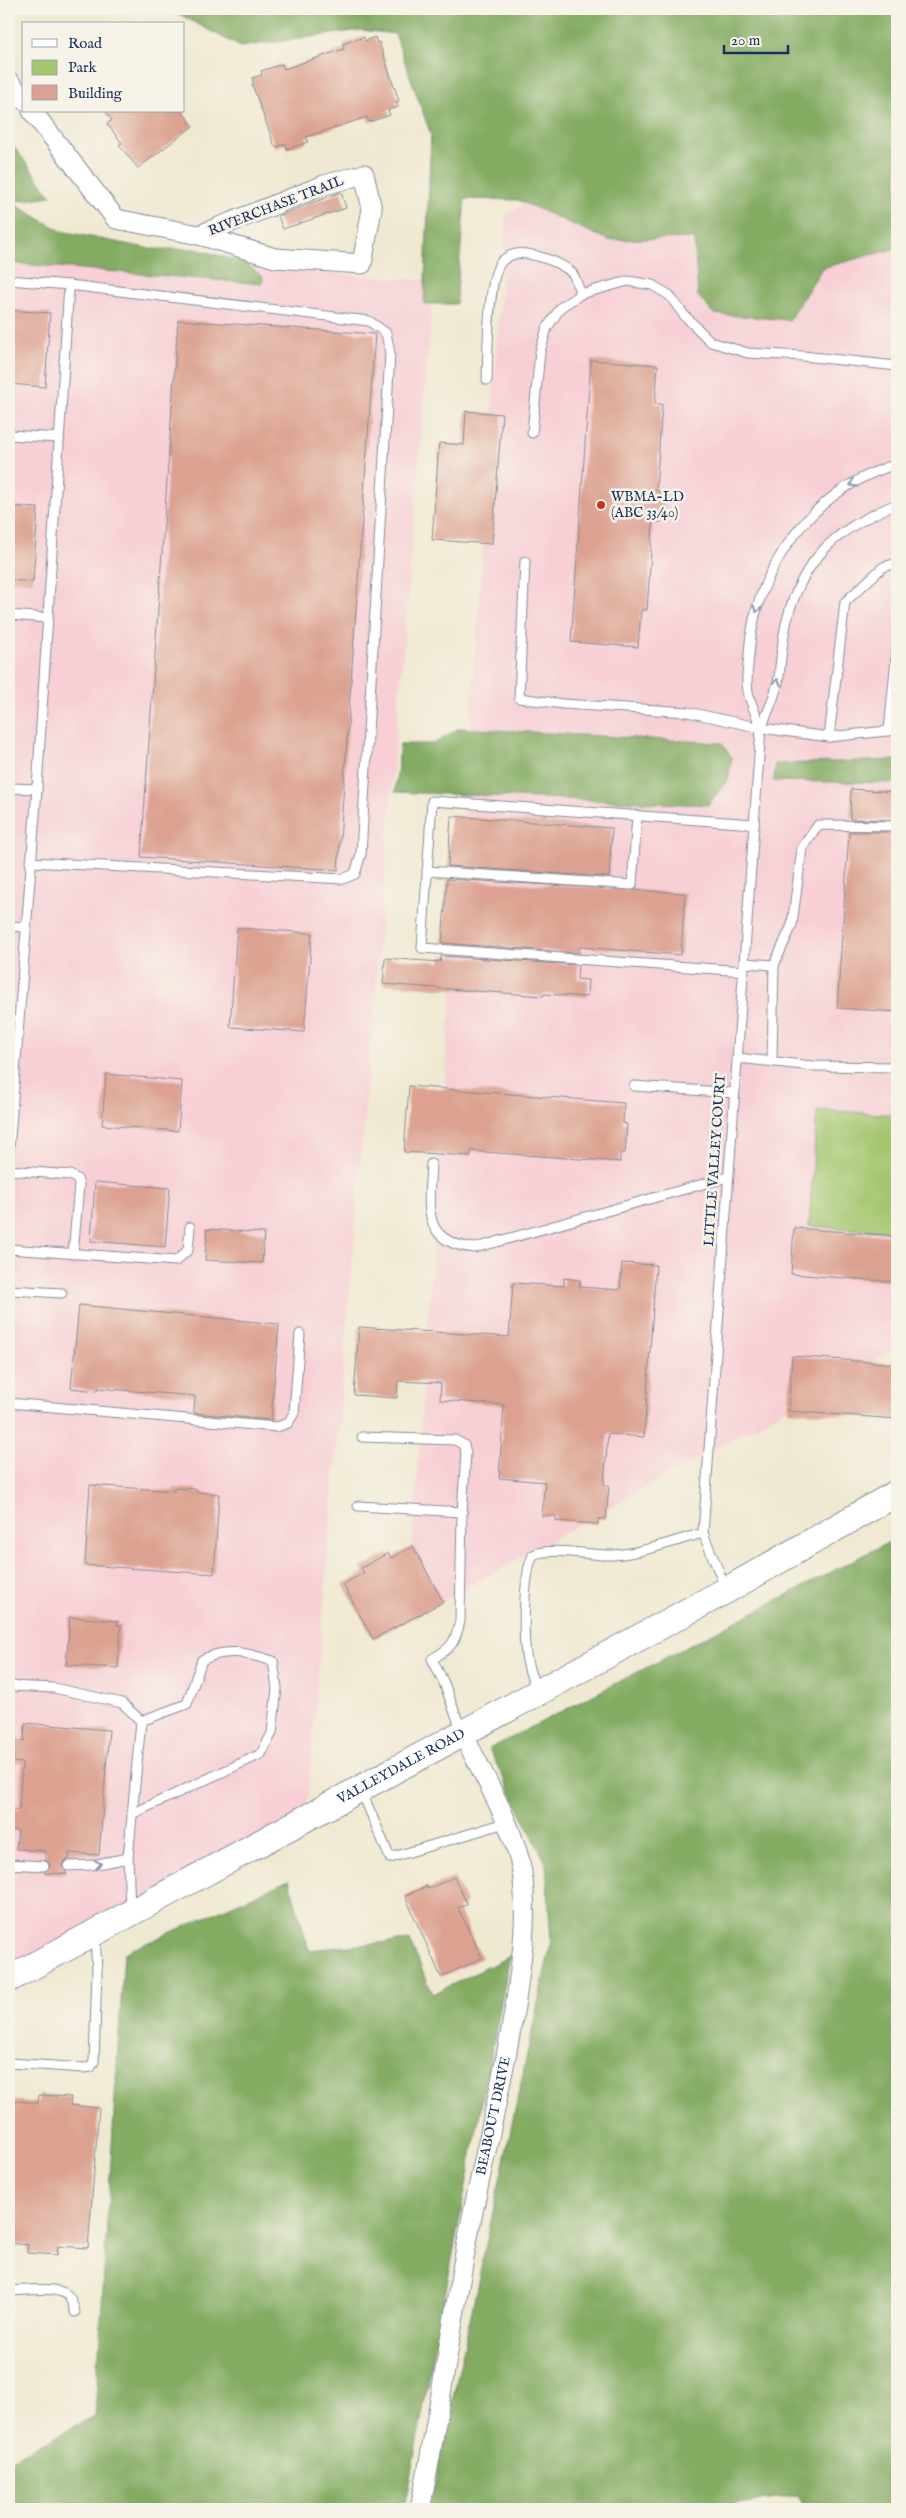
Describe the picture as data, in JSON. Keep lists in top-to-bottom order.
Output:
{
  "streets": {
    "main road": ["VALLEYDALE ROAD"],
    "street": ["RIVERCHASE TRAIL", "BEABOUT DRIVE"],
    "lane": ["LITTLE VALLEY COURT"]
  },
  "crossings": [
    ["LITTLE VALLEY COURT", "VALLEYDALE ROAD"],
    ["VALLEYDALE ROAD", "BEABOUT DRIVE"]
  ],
  "places": ["WBMA-LD (ABC 33/40)"],
  "legend": ["Road", "Park", "Building"],
  "scale_bar": "20 m"
}
